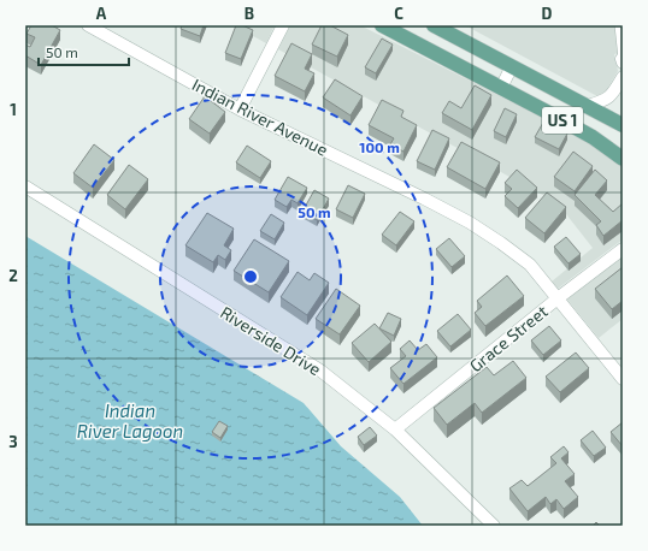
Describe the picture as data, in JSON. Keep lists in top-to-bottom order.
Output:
{
  "streets": {
    "main road": ["US 1"],
    "street": ["Indian River Avenue", "Grace Street", "Riverside Drive"]
  },
  "crossings": [
    ["Indian River Avenue", "Grace Street"],
    ["Grace Street", "Riverside Drive"]
  ],
  "water": ["Indian River Lagoon"],
  "scale_bar": "50 m",
  "grid": {
    "columns": [
      "A",
      "B",
      "C",
      "D"
    ],
    "rows": ["1", "2", "3"]
  },
  "rings": ["100 m", "50 m"]
}
